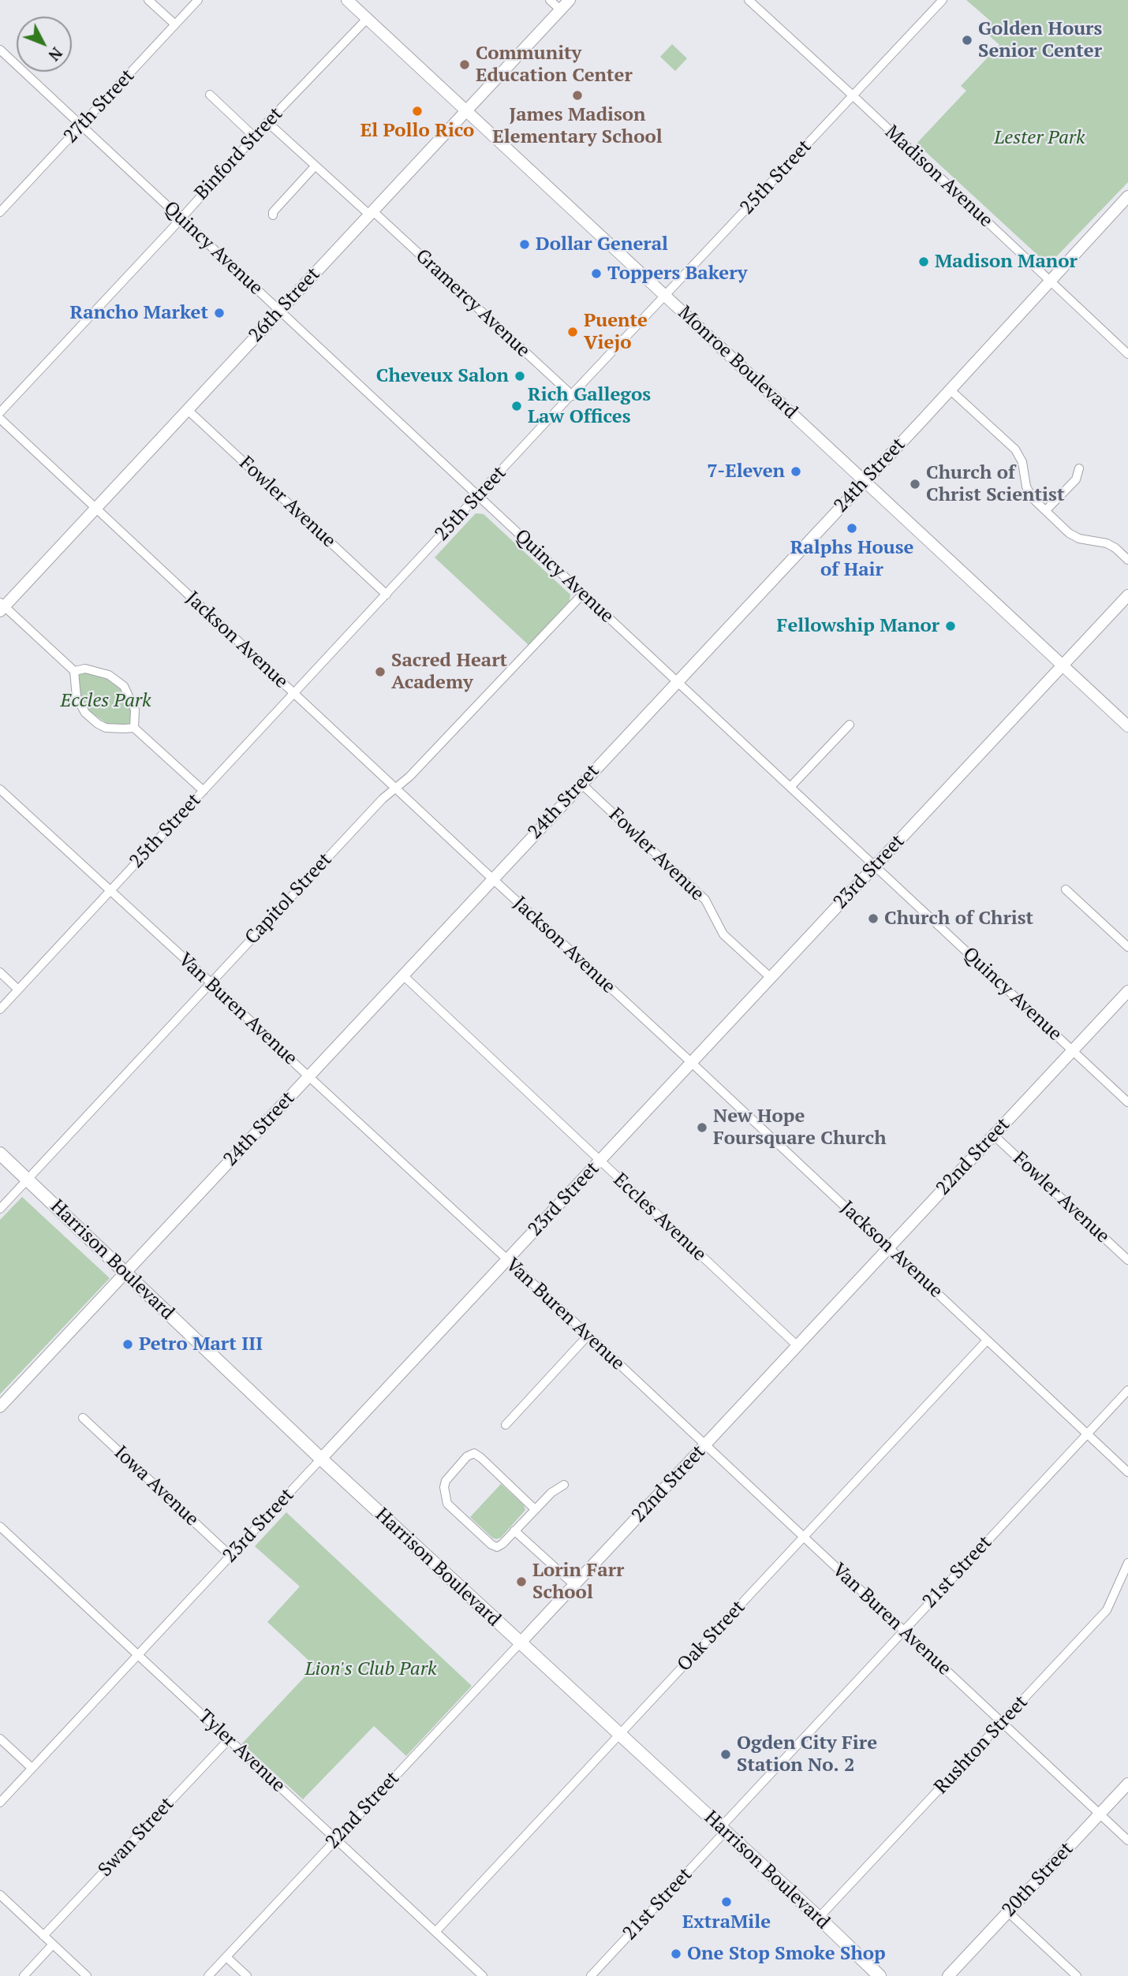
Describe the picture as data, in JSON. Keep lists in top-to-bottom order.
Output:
{
  "streets": {
    "main road": ["Harrison Boulevard"],
    "street": [
      "27th Street",
      "Binford Street",
      "Madison Avenue",
      "25th Street",
      "Quincy Avenue",
      "Gramercy Avenue",
      "26th Street",
      "Monroe Boulevard",
      "24th Street",
      "Fowler Avenue",
      "Jackson Avenue",
      "23rd Street",
      "Capitol Street",
      "Van Buren Avenue",
      "22nd Street",
      "Eccles Avenue",
      "Iowa Avenue",
      "21st Street",
      "Oak Street",
      "Rushton Street",
      "Tyler Avenue",
      "Swan Street",
      "20th Street"
    ]
  },
  "crossings": [
    ["27th Street", "Quincy Avenue"],
    ["Binford Street", "Quincy Avenue"],
    ["Binford Street", "Gramercy Avenue"],
    ["Binford Street", "Monroe Boulevard"],
    ["Madison Avenue", "25th Street"],
    ["Madison Avenue", "24th Street"],
    ["25th Street", "Quincy Avenue"],
    ["25th Street", "Gramercy Avenue"],
    ["25th Street", "Monroe Boulevard"],
    ["25th Street", "Fowler Avenue"],
    ["25th Street", "Jackson Avenue"],
    ["25th Street", "Van Buren Avenue"],
    ["Quincy Avenue", "26th Street"],
    ["Quincy Avenue", "24th Street"],
    ["Quincy Avenue", "23rd Street"],
    ["Quincy Avenue", "Capitol Street"],
    ["Quincy Avenue", "22nd Street"],
    ["Gramercy Avenue", "26th Street"],
    ["26th Street", "Monroe Boulevard"],
    ["26th Street", "Fowler Avenue"],
    ["26th Street", "Jackson Avenue"],
    ["Monroe Boulevard", "24th Street"],
    ["Monroe Boulevard", "23rd Street"],
    ["24th Street", "Fowler Avenue"],
    ["24th Street", "Jackson Avenue"],
    ["24th Street", "Van Buren Avenue"],
    ["24th Street", "Eccles Avenue"],
    ["24th Street", "Harrison Boulevard"],
    ["Fowler Avenue", "23rd Street"],
    ["Fowler Avenue", "22nd Street"],
    ["Jackson Avenue", "23rd Street"],
    ["Jackson Avenue", "Capitol Street"],
    ["Jackson Avenue", "22nd Street"],
    ["Jackson Avenue", "21st Street"],
    ["Jackson Avenue", "Oak Street"],
    ["23rd Street", "Van Buren Avenue"],
    ["23rd Street", "Eccles Avenue"],
    ["23rd Street", "Harrison Boulevard"],
    ["23rd Street", "Iowa Avenue"],
    ["23rd Street", "Tyler Avenue"],
    ["Capitol Street", "Van Buren Avenue"],
    ["Capitol Street", "Harrison Boulevard"],
    ["Van Buren Avenue", "22nd Street"],
    ["Van Buren Avenue", "21st Street"],
    ["Van Buren Avenue", "Oak Street"],
    ["Van Buren Avenue", "Rushton Street"],
    ["Van Buren Avenue", "20th Street"],
    ["22nd Street", "Eccles Avenue"],
    ["22nd Street", "Harrison Boulevard"],
    ["22nd Street", "Tyler Avenue"],
    ["Harrison Boulevard", "21st Street"],
    ["Harrison Boulevard", "Oak Street"],
    ["Harrison Boulevard", "Rushton Street"],
    ["Oak Street", "Tyler Avenue"],
    ["Tyler Avenue", "Swan Street"]
  ],
  "parks": ["Lester Park", "Eccles Park", "Lion's Club Park"],
  "places": [
    "Golden Hours Senior Center",
    "Community Education Center",
    "James Madison Elementary School",
    "El Pollo Rico",
    "Dollar General",
    "Madison Manor",
    "Toppers Bakery",
    "Rancho Market",
    "Puente Viejo",
    "Cheveux Salon",
    "Rich Gallegos Law Offices",
    "7-Eleven",
    "Church of Christ Scientist",
    "Ralphs House of Hair",
    "Fellowship Manor",
    "Sacred Heart Academy",
    "Church of Christ",
    "New Hope Foursquare Church",
    "Petro Mart III",
    "Lorin Farr School",
    "Ogden City Fire Station No. 2",
    "ExtraMile",
    "One Stop Smoke Shop"
  ],
  "north": "bottom right"
}
